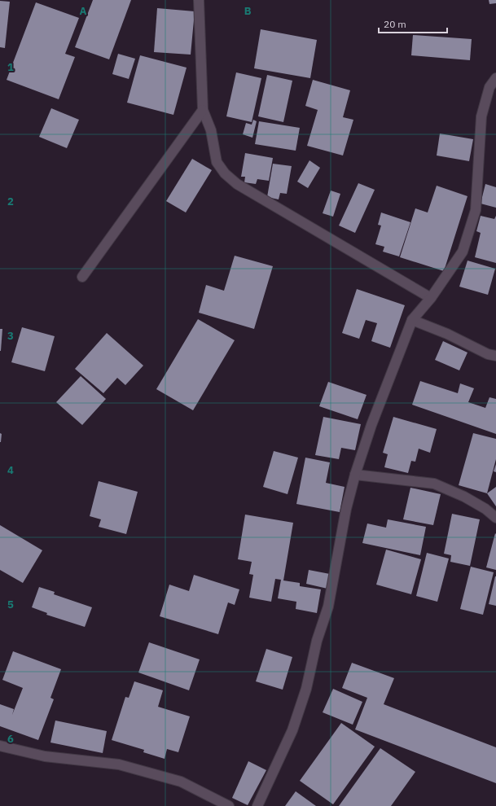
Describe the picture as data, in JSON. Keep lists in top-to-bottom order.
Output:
{
  "scale_bar": "20 m",
  "grid": {
    "columns": ["A", "B"],
    "rows": [
      "1",
      "2",
      "3",
      "4",
      "5",
      "6"
    ]
  }
}
